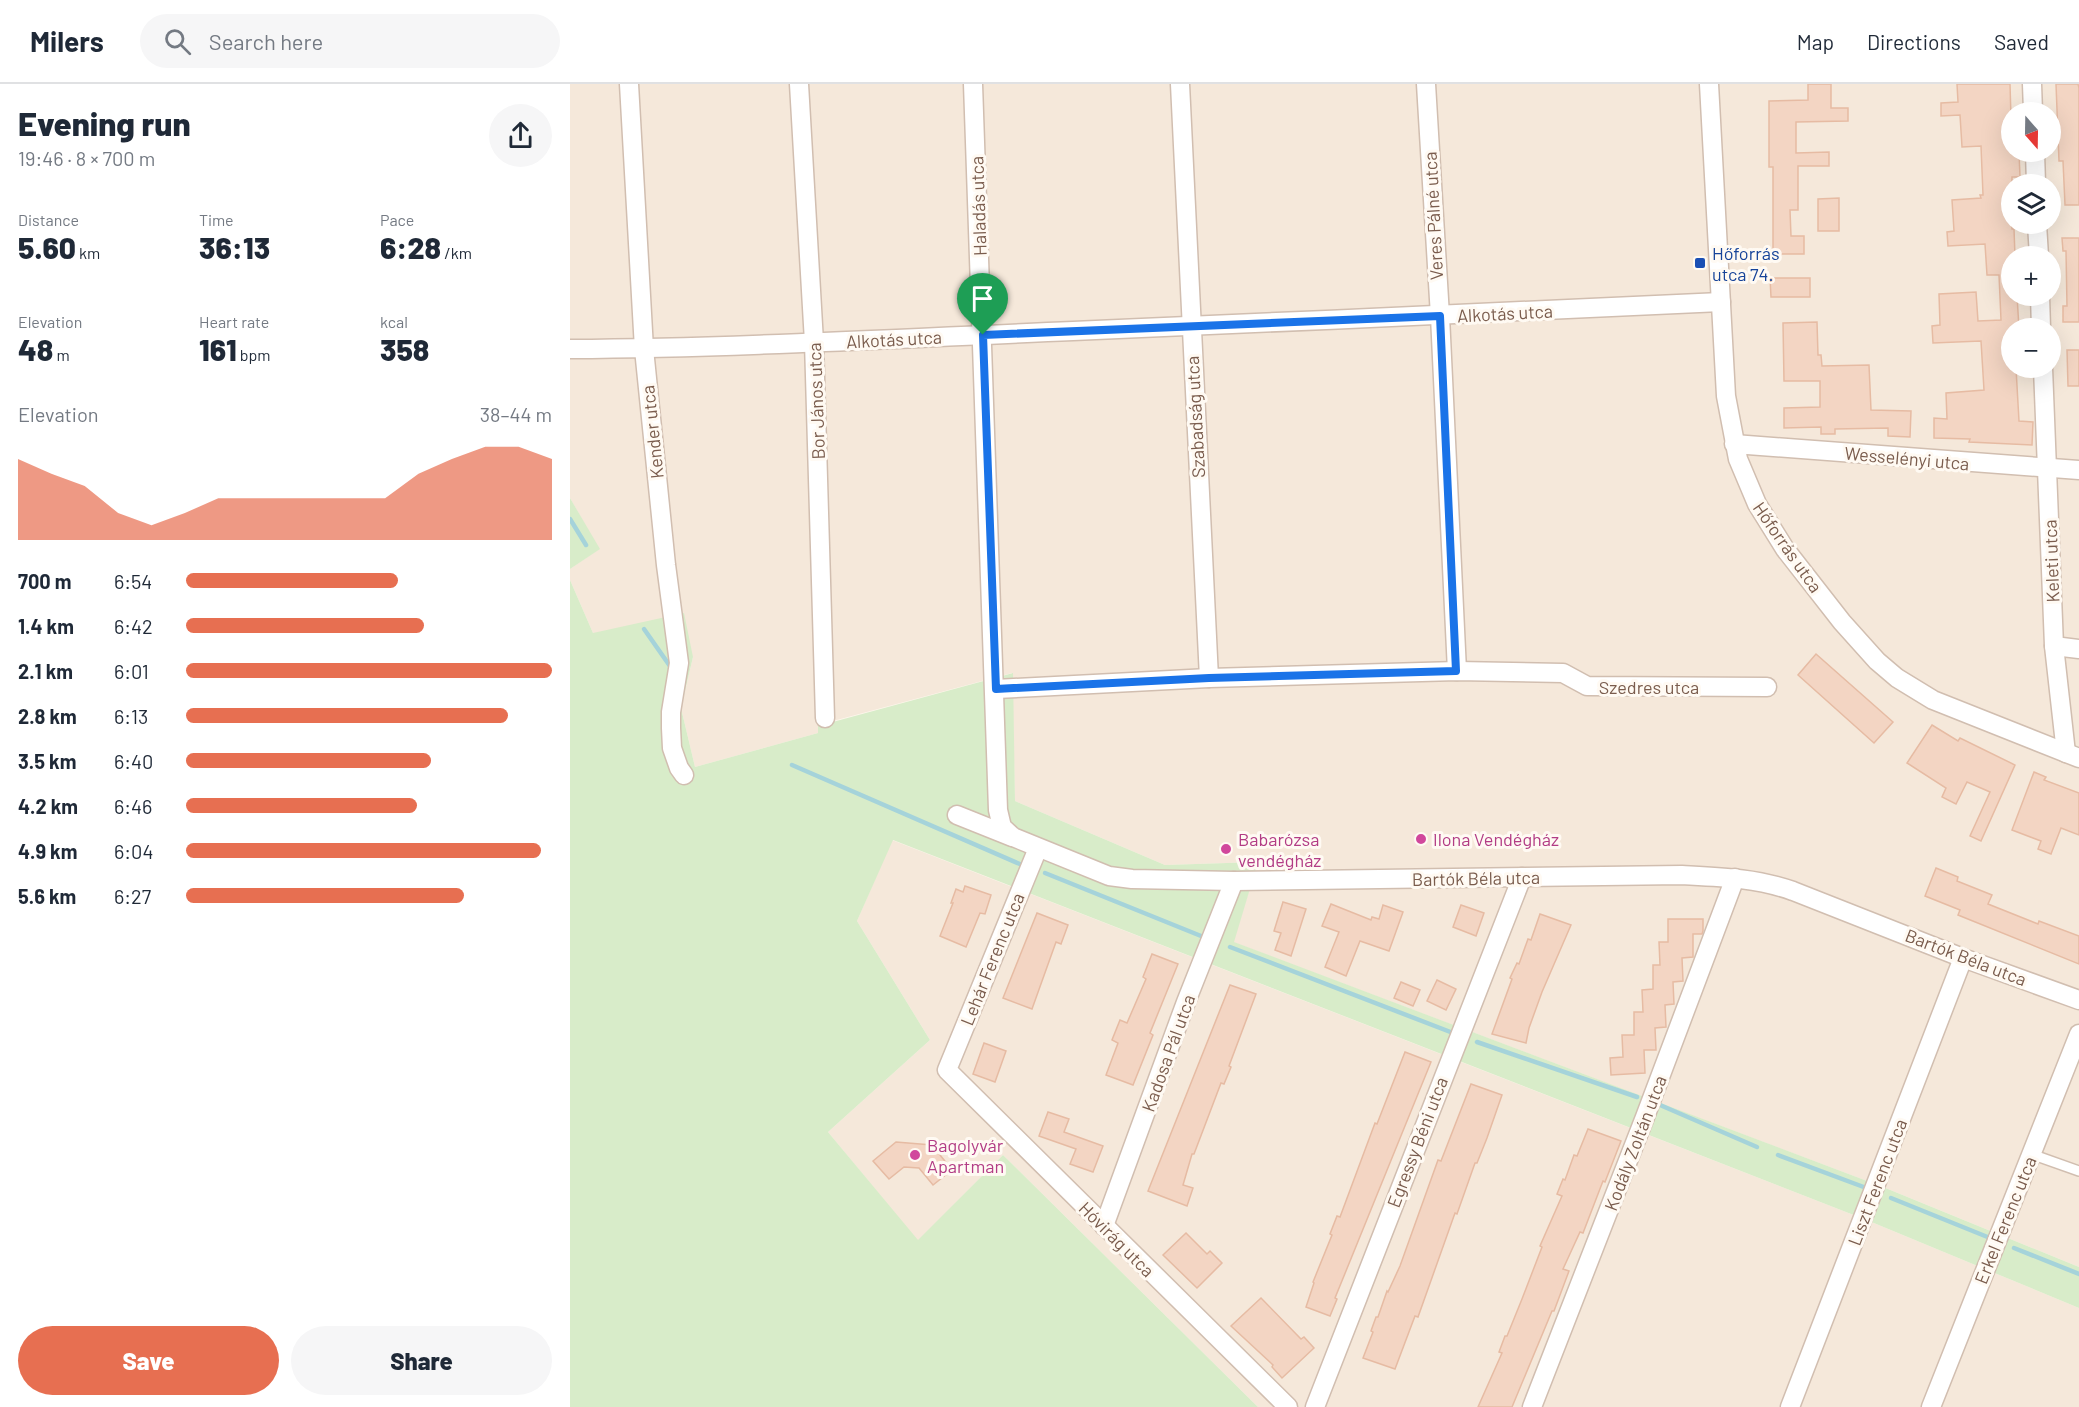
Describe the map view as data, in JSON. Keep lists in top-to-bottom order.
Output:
{
  "streets": {
    "street": [
      "Haladás utca",
      "Veres Pálné utca",
      "Alkotás utca",
      "Bor János utca",
      "Szabadság utca",
      "Kender utca",
      "Wesselényi utca",
      "Hőforrás utca",
      "Keleti utca",
      "Szedres utca",
      "Bartók Béla utca",
      "Lehár Ferenc utca",
      "Kadosa Pál utca",
      "Egressy Béni utca",
      "Kodály Zoltán utca",
      "Liszt Ferenc utca",
      "Erkel Ferenc utca",
      "Hóvirág utca"
    ]
  },
  "crossings": [
    ["Haladás utca", "Alkotás utca"],
    ["Haladás utca", "Szedres utca"],
    ["Veres Pálné utca", "Alkotás utca"],
    ["Veres Pálné utca", "Szedres utca"],
    ["Alkotás utca", "Bor János utca"],
    ["Alkotás utca", "Szabadság utca"],
    ["Alkotás utca", "Kender utca"],
    ["Alkotás utca", "Hőforrás utca"],
    ["Szabadság utca", "Szedres utca"],
    ["Wesselényi utca", "Hőforrás utca"],
    ["Wesselényi utca", "Keleti utca"],
    ["Hőforrás utca", "Keleti utca"],
    ["Bartók Béla utca", "Lehár Ferenc utca"],
    ["Bartók Béla utca", "Kadosa Pál utca"],
    ["Bartók Béla utca", "Egressy Béni utca"],
    ["Bartók Béla utca", "Kodály Zoltán utca"],
    ["Bartók Béla utca", "Liszt Ferenc utca"],
    ["Lehár Ferenc utca", "Hóvirág utca"],
    ["Kadosa Pál utca", "Hóvirág utca"]
  ],
  "places": {
    "transit": ["Hőforrás utca 74."],
    "other": ["Ilona Vendégház", "Babarózsa vendégház", "Bagolyvár Apartman"]
  },
  "north": "bottom",
  "page": {
    "header": "Milers",
    "search": "Search here",
    "nav": ["Map", "Directions", "Saved"],
    "heading": ["Evening run", "19:46 · 8 × 700 m"],
    "map_buttons": ["+", "−"],
    "stats": [
      ["Distance", "5.60 km"],
      ["Time", "36:13"],
      ["Pace", "6:28 /km"],
      ["Elevation", "48 m"],
      ["Heart rate", "161 bpm"],
      ["kcal", "358"]
    ],
    "chart": ["Elevation", "38–44 m"],
    "list": [
      {
        "name": "700 m",
        "note": "6:54"
      },
      {
        "name": "1.4 km",
        "note": "6:42"
      },
      {
        "name": "2.1 km",
        "note": "6:01"
      },
      {
        "name": "2.8 km",
        "note": "6:13"
      },
      {
        "name": "3.5 km",
        "note": "6:40"
      },
      {
        "name": "4.2 km",
        "note": "6:46"
      },
      {
        "name": "4.9 km",
        "note": "6:04"
      },
      {
        "name": "5.6 km",
        "note": "6:27"
      }
    ],
    "buttons": ["Save", "Share"]
  }
}
